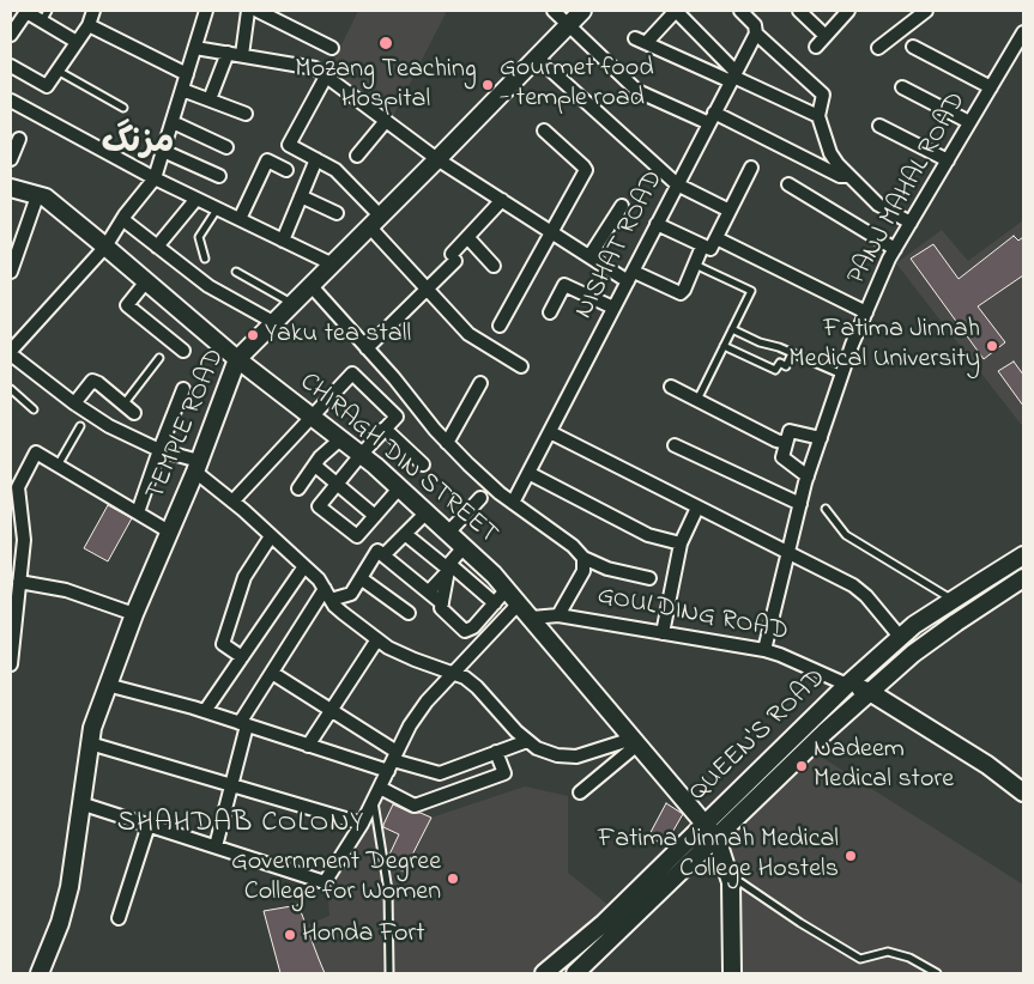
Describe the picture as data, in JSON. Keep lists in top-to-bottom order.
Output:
{
  "streets": {
    "street": [
      "PANJ MAHAL ROAD",
      "NISHAT ROAD",
      "TEMPLE ROAD",
      "CHIRAGH DIN STREET",
      "GOULDING ROAD",
      "QUEEN'S ROAD"
    ]
  },
  "crossings": [
    ["PANJ MAHAL ROAD", "GOULDING ROAD"],
    ["TEMPLE ROAD", "CHIRAGH DIN STREET"],
    ["CHIRAGH DIN STREET", "GOULDING ROAD"],
    ["CHIRAGH DIN STREET", "QUEEN'S ROAD"],
    ["GOULDING ROAD", "QUEEN'S ROAD"]
  ],
  "districts": ["مزنگ", "SHAHDAB COLONY"],
  "places": [
    "Mozang Teaching Hospital",
    "Gourmet food - temple road",
    "Yaku tea stall",
    "Fatima Jinnah Medical University",
    "Nadeem Medical store",
    "Fatima Jinnah Medical College Hostels",
    "Government Degree College for Women",
    "Honda Fort"
  ]
}
